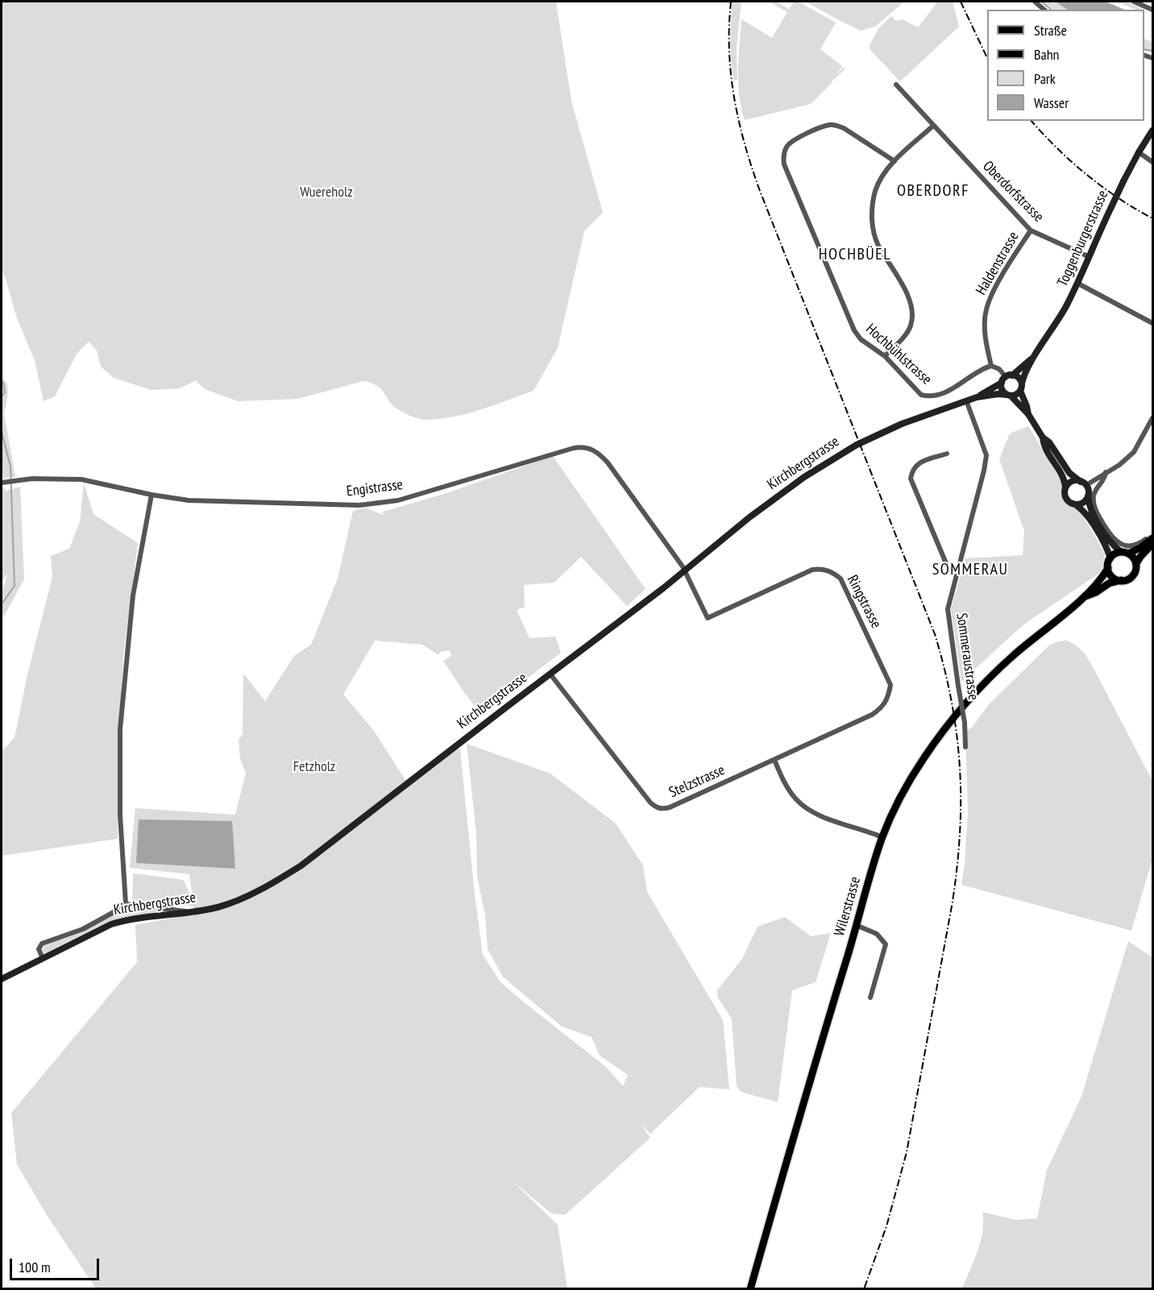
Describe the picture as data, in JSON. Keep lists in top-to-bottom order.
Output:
{
  "streets": {
    "main road": ["Toggenburgerstrasse", "Kirchbergstrasse", "Wilerstrasse"],
    "street": [
      "Oberdorfstrasse",
      "Haldenstrasse",
      "Hochbühlstrasse",
      "Engistrasse",
      "Ringstrasse",
      "Sommeraustrasse",
      "Stelzstrasse"
    ]
  },
  "crossings": [
    ["Oberdorfstrasse", "Toggenburgerstrasse"],
    ["Oberdorfstrasse", "Haldenstrasse"],
    ["Toggenburgerstrasse", "Kirchbergstrasse"],
    ["Haldenstrasse", "Hochbühlstrasse"],
    ["Kirchbergstrasse", "Engistrasse"],
    ["Kirchbergstrasse", "Ringstrasse"],
    ["Kirchbergstrasse", "Sommeraustrasse"],
    ["Kirchbergstrasse", "Stelzstrasse"],
    ["Engistrasse", "Ringstrasse"],
    ["Ringstrasse", "Stelzstrasse"]
  ],
  "districts": ["OBERDORF", "HOCHBÜEL", "SOMMERAU"],
  "parks": ["Wuereholz", "Fetzholz"],
  "legend": [
    "Straße",
    "Bahn",
    "Park",
    "Wasser"
  ],
  "scale_bar": "100 m"
}
